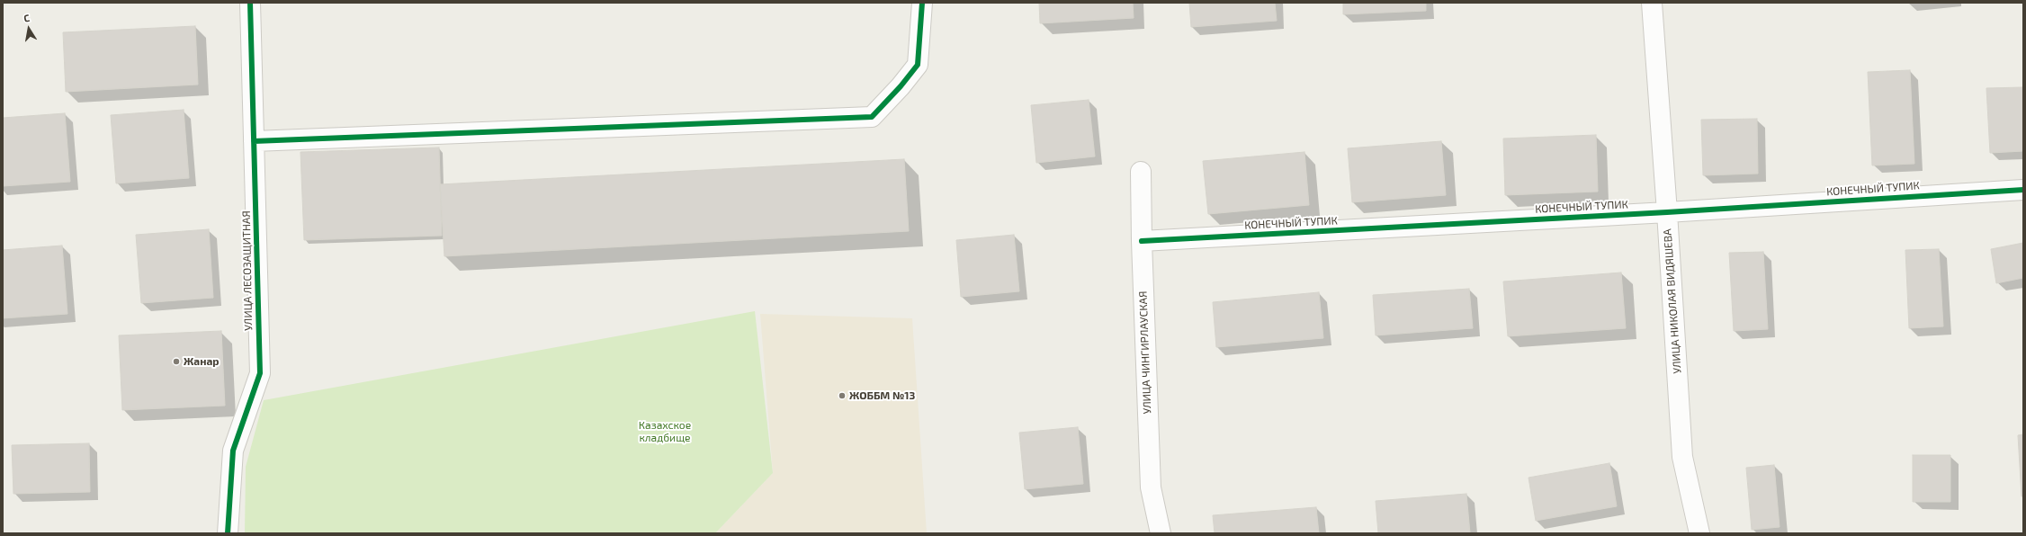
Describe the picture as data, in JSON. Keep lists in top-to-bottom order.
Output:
{
  "streets": {
    "street": [
      "КОНЕЧНЫЙ ТУПИК",
      "УЛИЦА ЛЕСОЗАЩИТНАЯ",
      "УЛИЦА НИКОЛАЯ ВИДЯШЕВА",
      "УЛИЦА ЧИНГИРЛАУСКАЯ"
    ]
  },
  "crossings": [
    ["КОНЕЧНЫЙ ТУПИК", "УЛИЦА НИКОЛАЯ ВИДЯШЕВА"],
    ["КОНЕЧНЫЙ ТУПИК", "УЛИЦА ЧИНГИРЛАУСКАЯ"]
  ],
  "parks": ["Казахское кладбище"],
  "places": ["Жанар", "ЖОББМ №13"],
  "north": "top"
}
